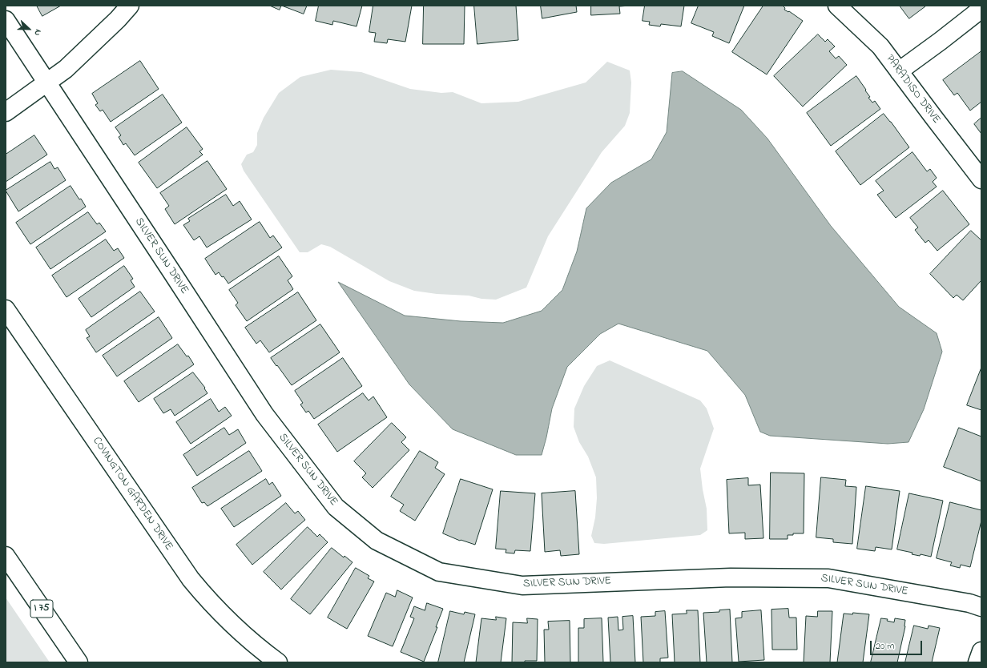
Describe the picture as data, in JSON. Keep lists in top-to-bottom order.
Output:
{
  "streets": {
    "main road": [
      "PARADISO DRIVE",
      "SILVER SUN DRIVE",
      "COVINGTON GARDEN DRIVE",
      "I 75"
    ]
  },
  "scale_bar": "20 m",
  "north": "right"
}
